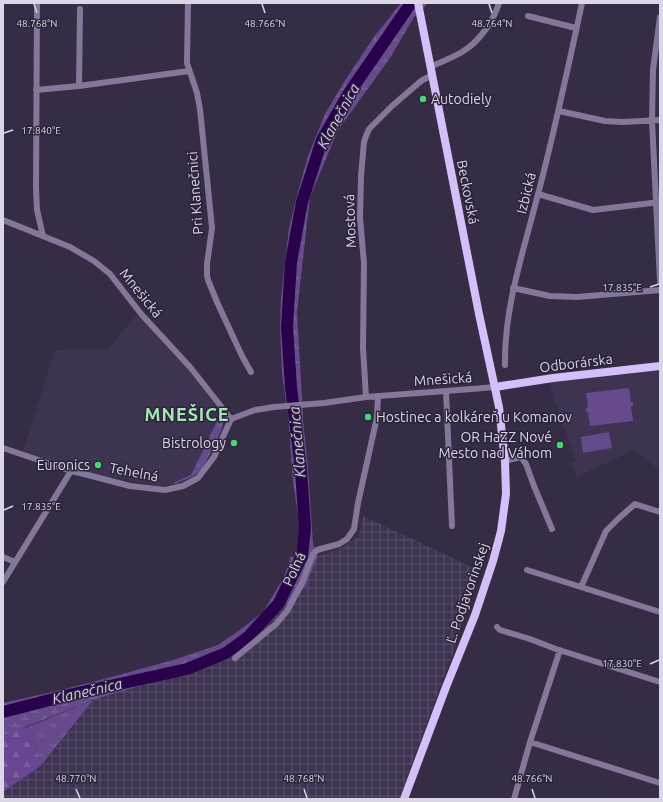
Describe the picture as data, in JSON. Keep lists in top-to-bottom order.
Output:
{
  "streets": {
    "main road": ["Beckovská", "Odborárska", "Ľ. Podjavorinskej"],
    "street": [
      "Pri Klanečnici",
      "Izbická",
      "Mostová",
      "Mnešická",
      "Tehelná",
      "Poľná"
    ]
  },
  "crossings": [
    ["Beckovská", "Mostová"],
    ["Beckovská", "Mnešická"],
    ["Beckovská", "Odborárska"],
    ["Beckovská", "Ľ. Podjavorinskej"],
    ["Mostová", "Mnešická"],
    ["Mnešická", "Odborárska"],
    ["Mnešická", "Tehelná"],
    ["Mnešická", "Poľná"],
    ["Mnešická", "Ľ. Podjavorinskej"],
    ["Odborárska", "Ľ. Podjavorinskej"]
  ],
  "districts": ["MNEŠICE"],
  "water": ["Klanečnica"],
  "places": [
    "Autodiely",
    "Hostinec a kolkáreň u Komanov",
    "Bistrology",
    "OR HaZZ Nové Mesto nad Váhom",
    "Euronics"
  ],
  "coordinates": [
    "48.766°N",
    "48.764°N",
    "48.768°N",
    "17.840°E",
    "17.835°E",
    "17.830°E",
    "48.770°N"
  ]
}
